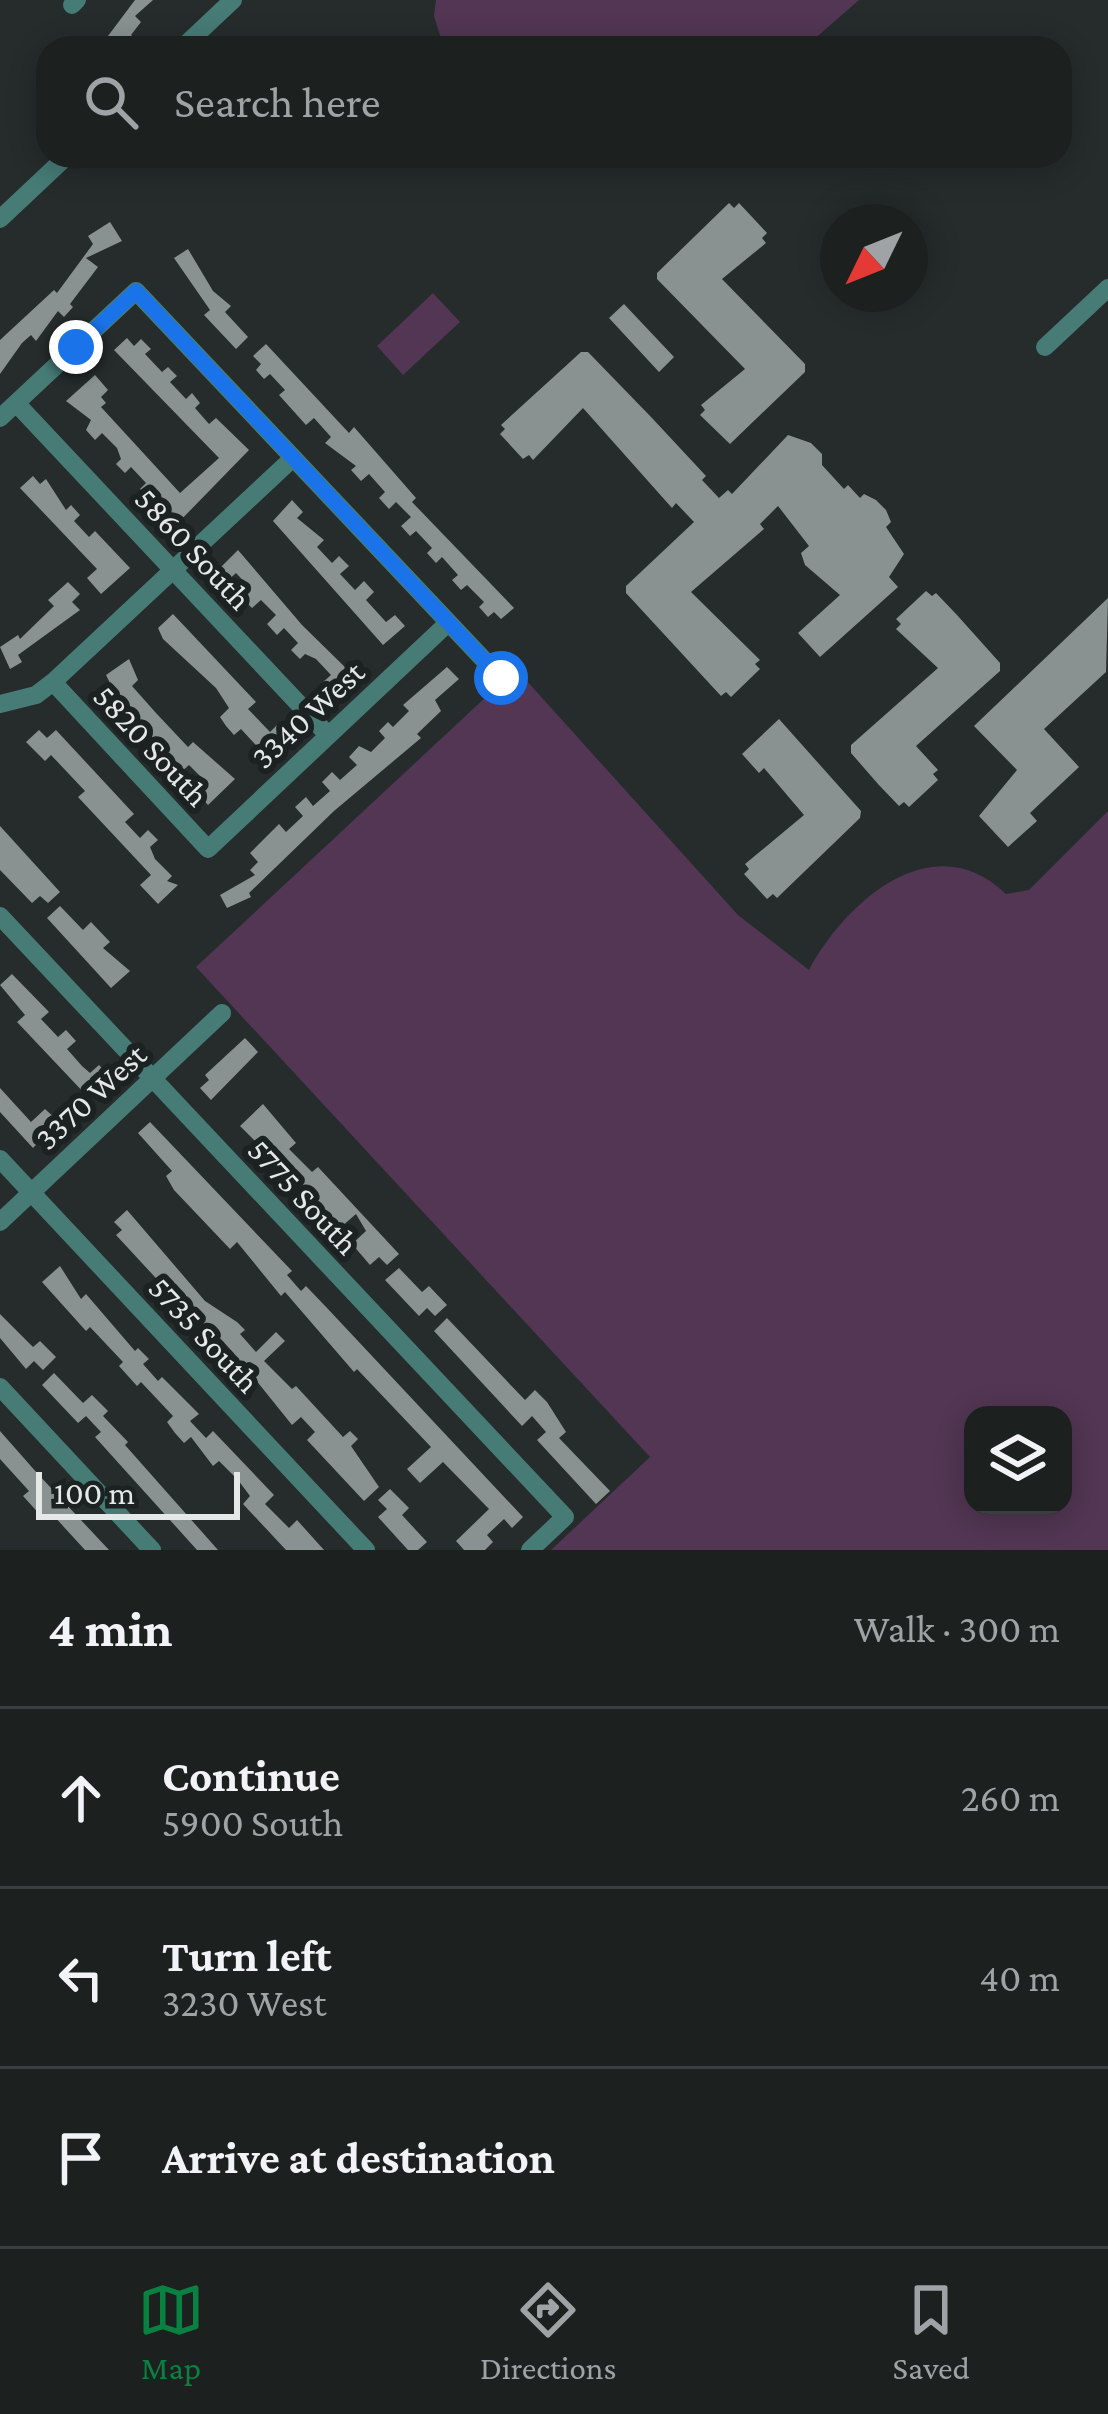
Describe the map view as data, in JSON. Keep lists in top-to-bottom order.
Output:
{
  "streets": {
    "street": [
      "5860 South",
      "3340 West",
      "5820 South",
      "3370 West",
      "5775 South",
      "5735 South"
    ]
  },
  "crossings": [
    ["5860 South", "3340 West"],
    ["3340 West", "5820 South"],
    ["3370 West", "5775 South"],
    ["3370 West", "5735 South"]
  ],
  "scale_bar": "100 m",
  "north": "bottom left",
  "page": {
    "search": "Search here",
    "scale": "100 m",
    "heading": ["4 min", "Walk · 300 m"],
    "list": [
      ["Continue", "5900 South", "260 m"],
      ["Turn left", "3230 West", "40 m"],
      "Arrive at destination"
    ],
    "nav": ["Map", "Directions", "Saved"]
  }
}
